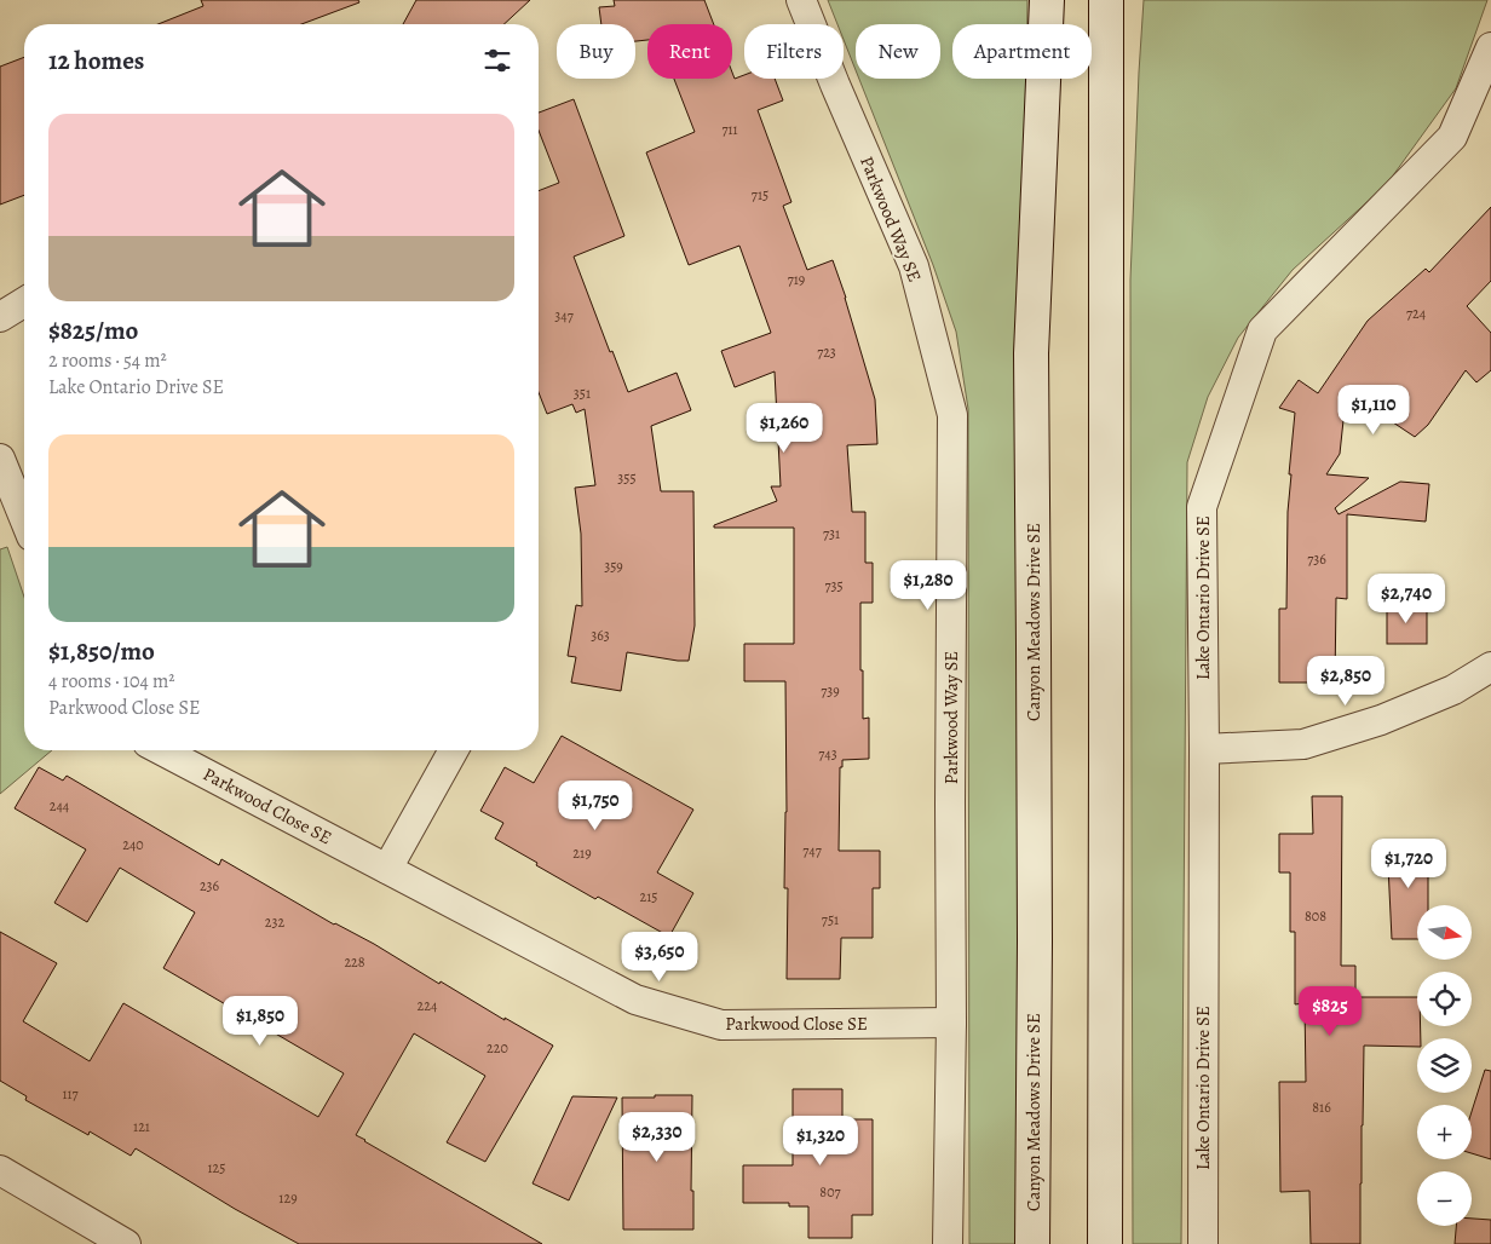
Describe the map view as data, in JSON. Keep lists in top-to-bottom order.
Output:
{
  "streets": {
    "main road": ["Canyon Meadows Drive SE"],
    "street": ["Parkwood Way SE", "Lake Ontario Drive SE", "Parkwood Close SE"]
  },
  "crossings": [
    ["Parkwood Way SE", "Parkwood Close SE"]
  ],
  "house_numbers": [
    "711",
    "715",
    "719",
    "724",
    "347",
    "723",
    "351",
    "355",
    "731",
    "736",
    "359",
    "735",
    "363",
    "739",
    "743",
    "244",
    "240",
    "747",
    "219",
    "236",
    "215",
    "808",
    "751",
    "232",
    "228",
    "224",
    "220",
    "117",
    "816",
    "121",
    "125",
    "807",
    "129"
  ],
  "north": "right",
  "page": {
    "chip": [
      "Buy",
      "Rent",
      "Filters",
      "New",
      "Apartment"
    ],
    "heading": "12 homes",
    "list": [
      {
        "name": "$825/mo",
        "note": "2 rooms · 54 m² · Lake Ontario Drive SE"
      },
      {
        "name": "$1,850/mo",
        "note": "4 rooms · 104 m² · Parkwood Close SE"
      }
    ],
    "price": [
      "$1,110",
      "$1,260",
      "$1,280",
      "$2,740",
      "$2,850",
      "$1,750",
      "$1,720",
      "$3,650",
      "$825",
      "$1,850",
      "$2,330",
      "$1,320"
    ],
    "map_buttons": ["+", "−"]
  }
}
